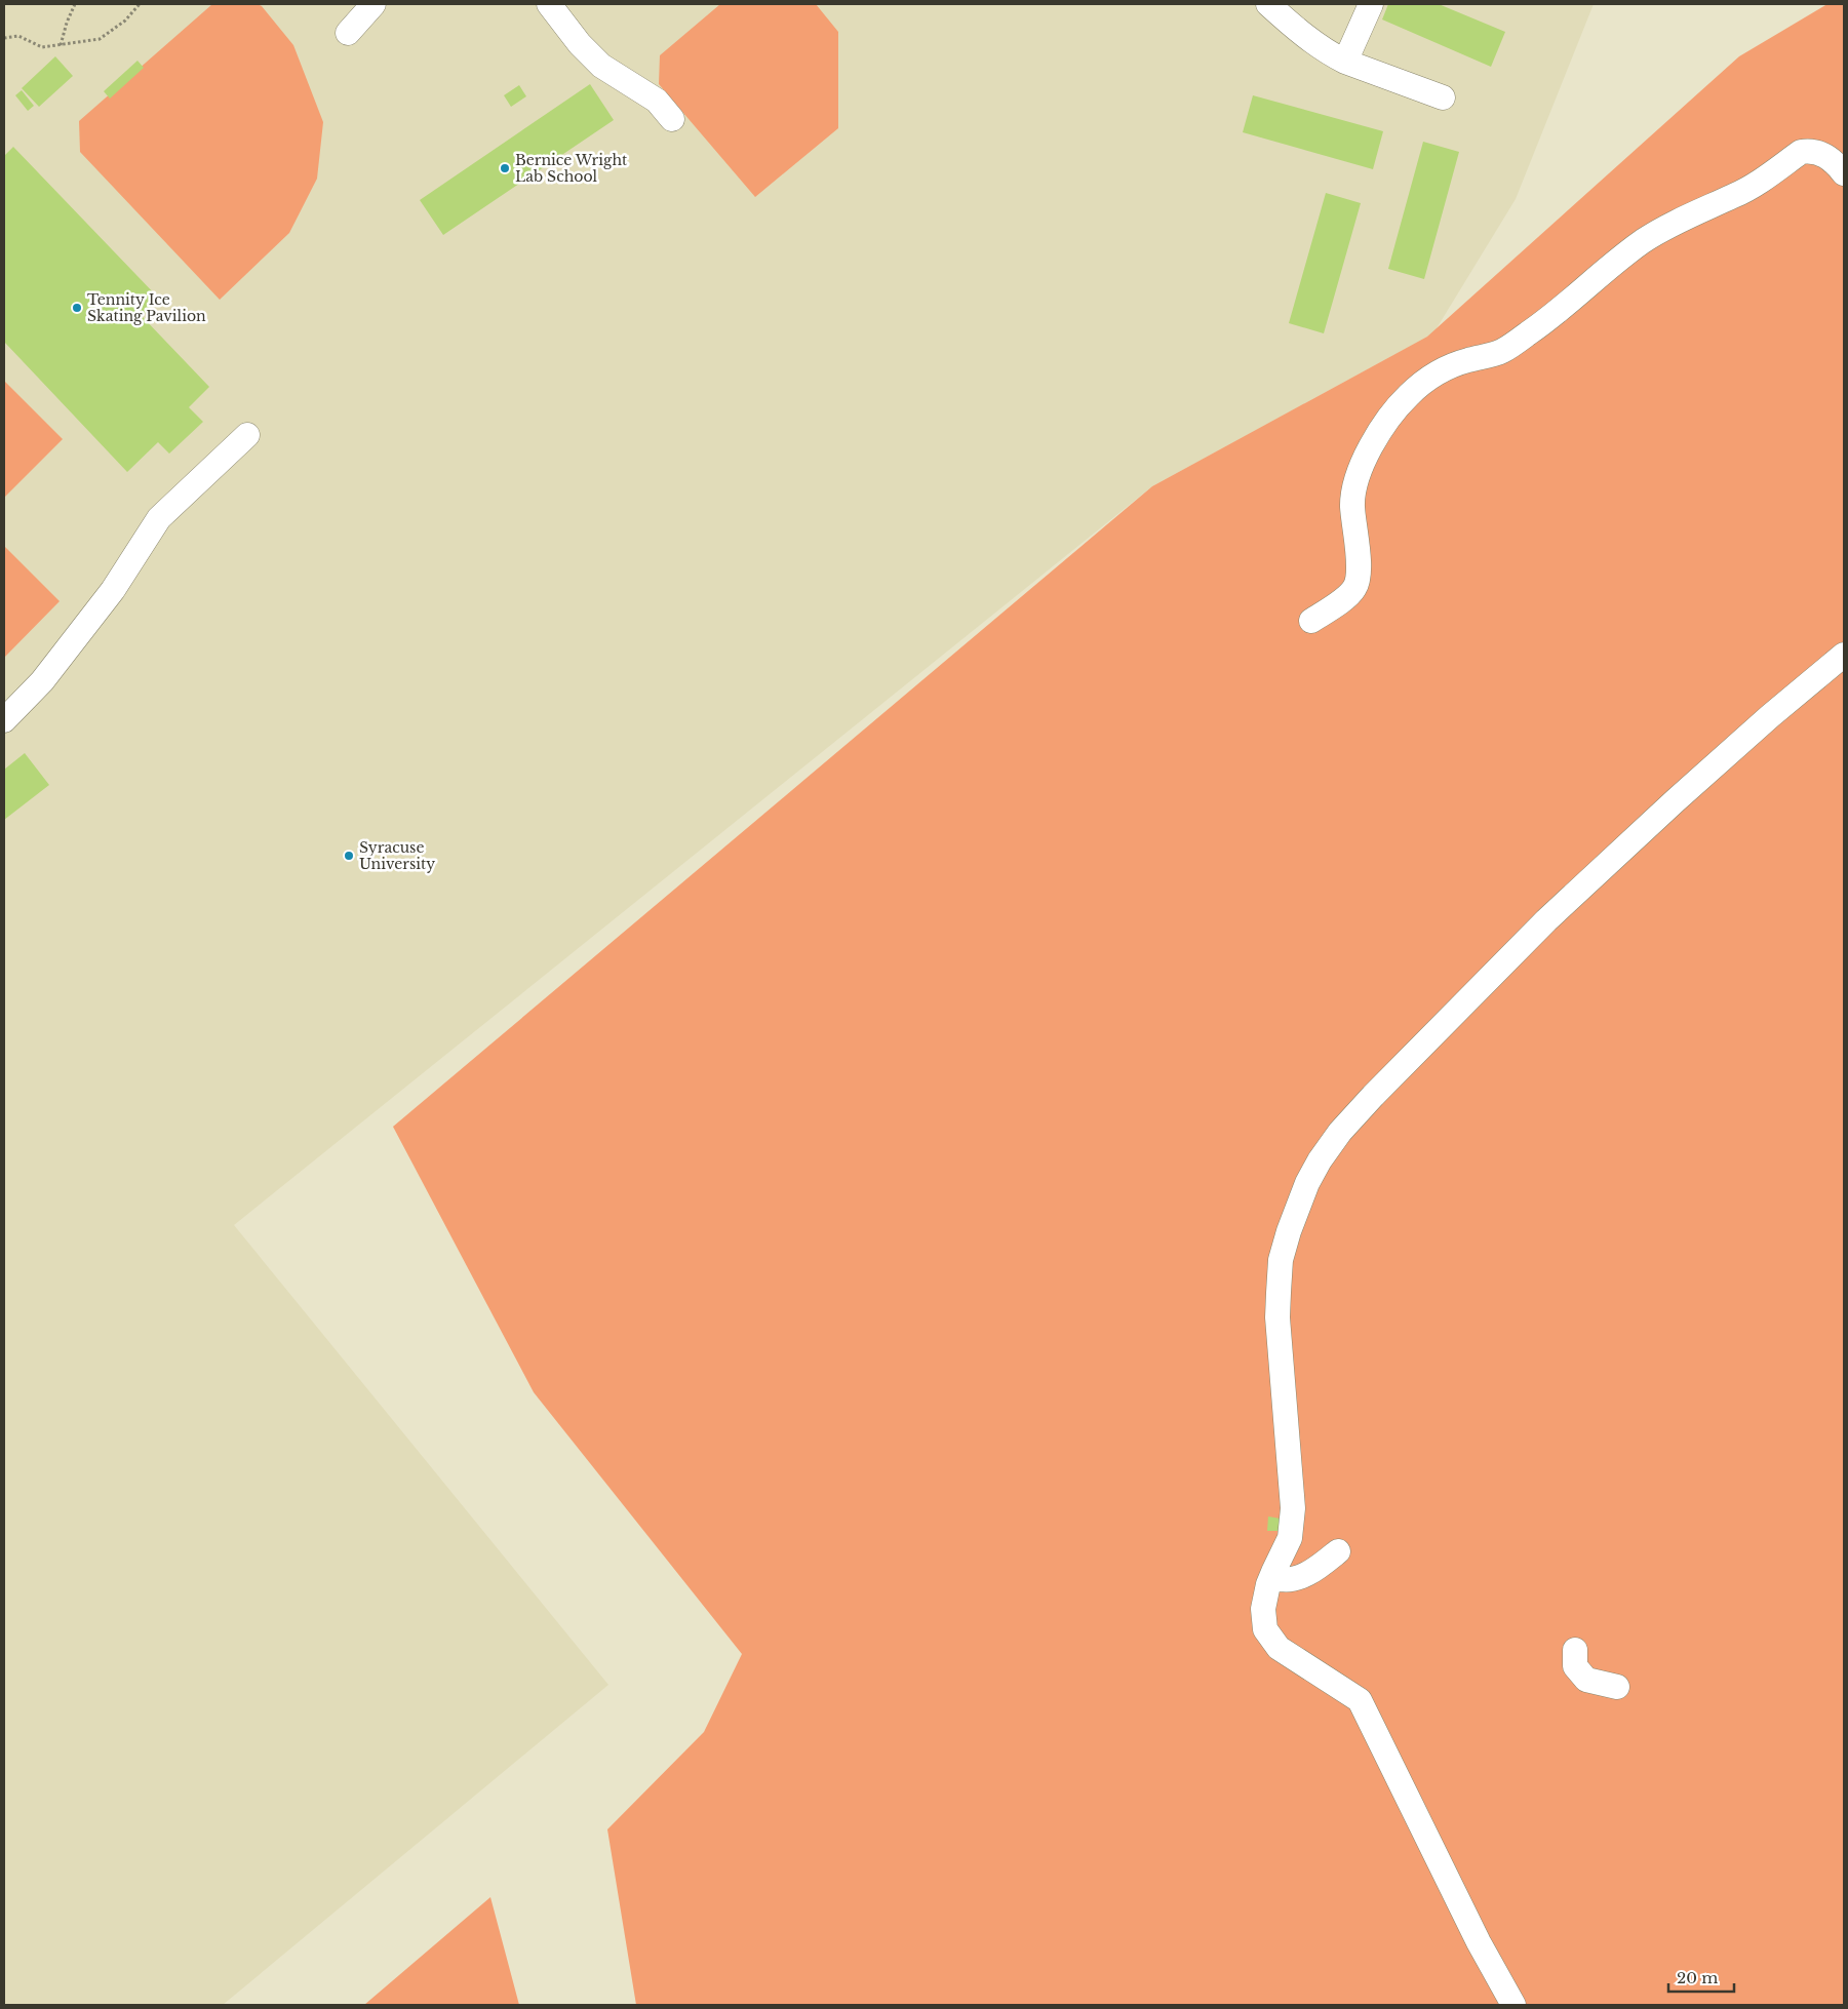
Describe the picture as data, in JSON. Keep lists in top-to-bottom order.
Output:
{
  "places": ["Bernice Wright Lab School", "Tennity Ice Skating Pavilion", "Syracuse University"],
  "scale_bar": "20 m"
}
